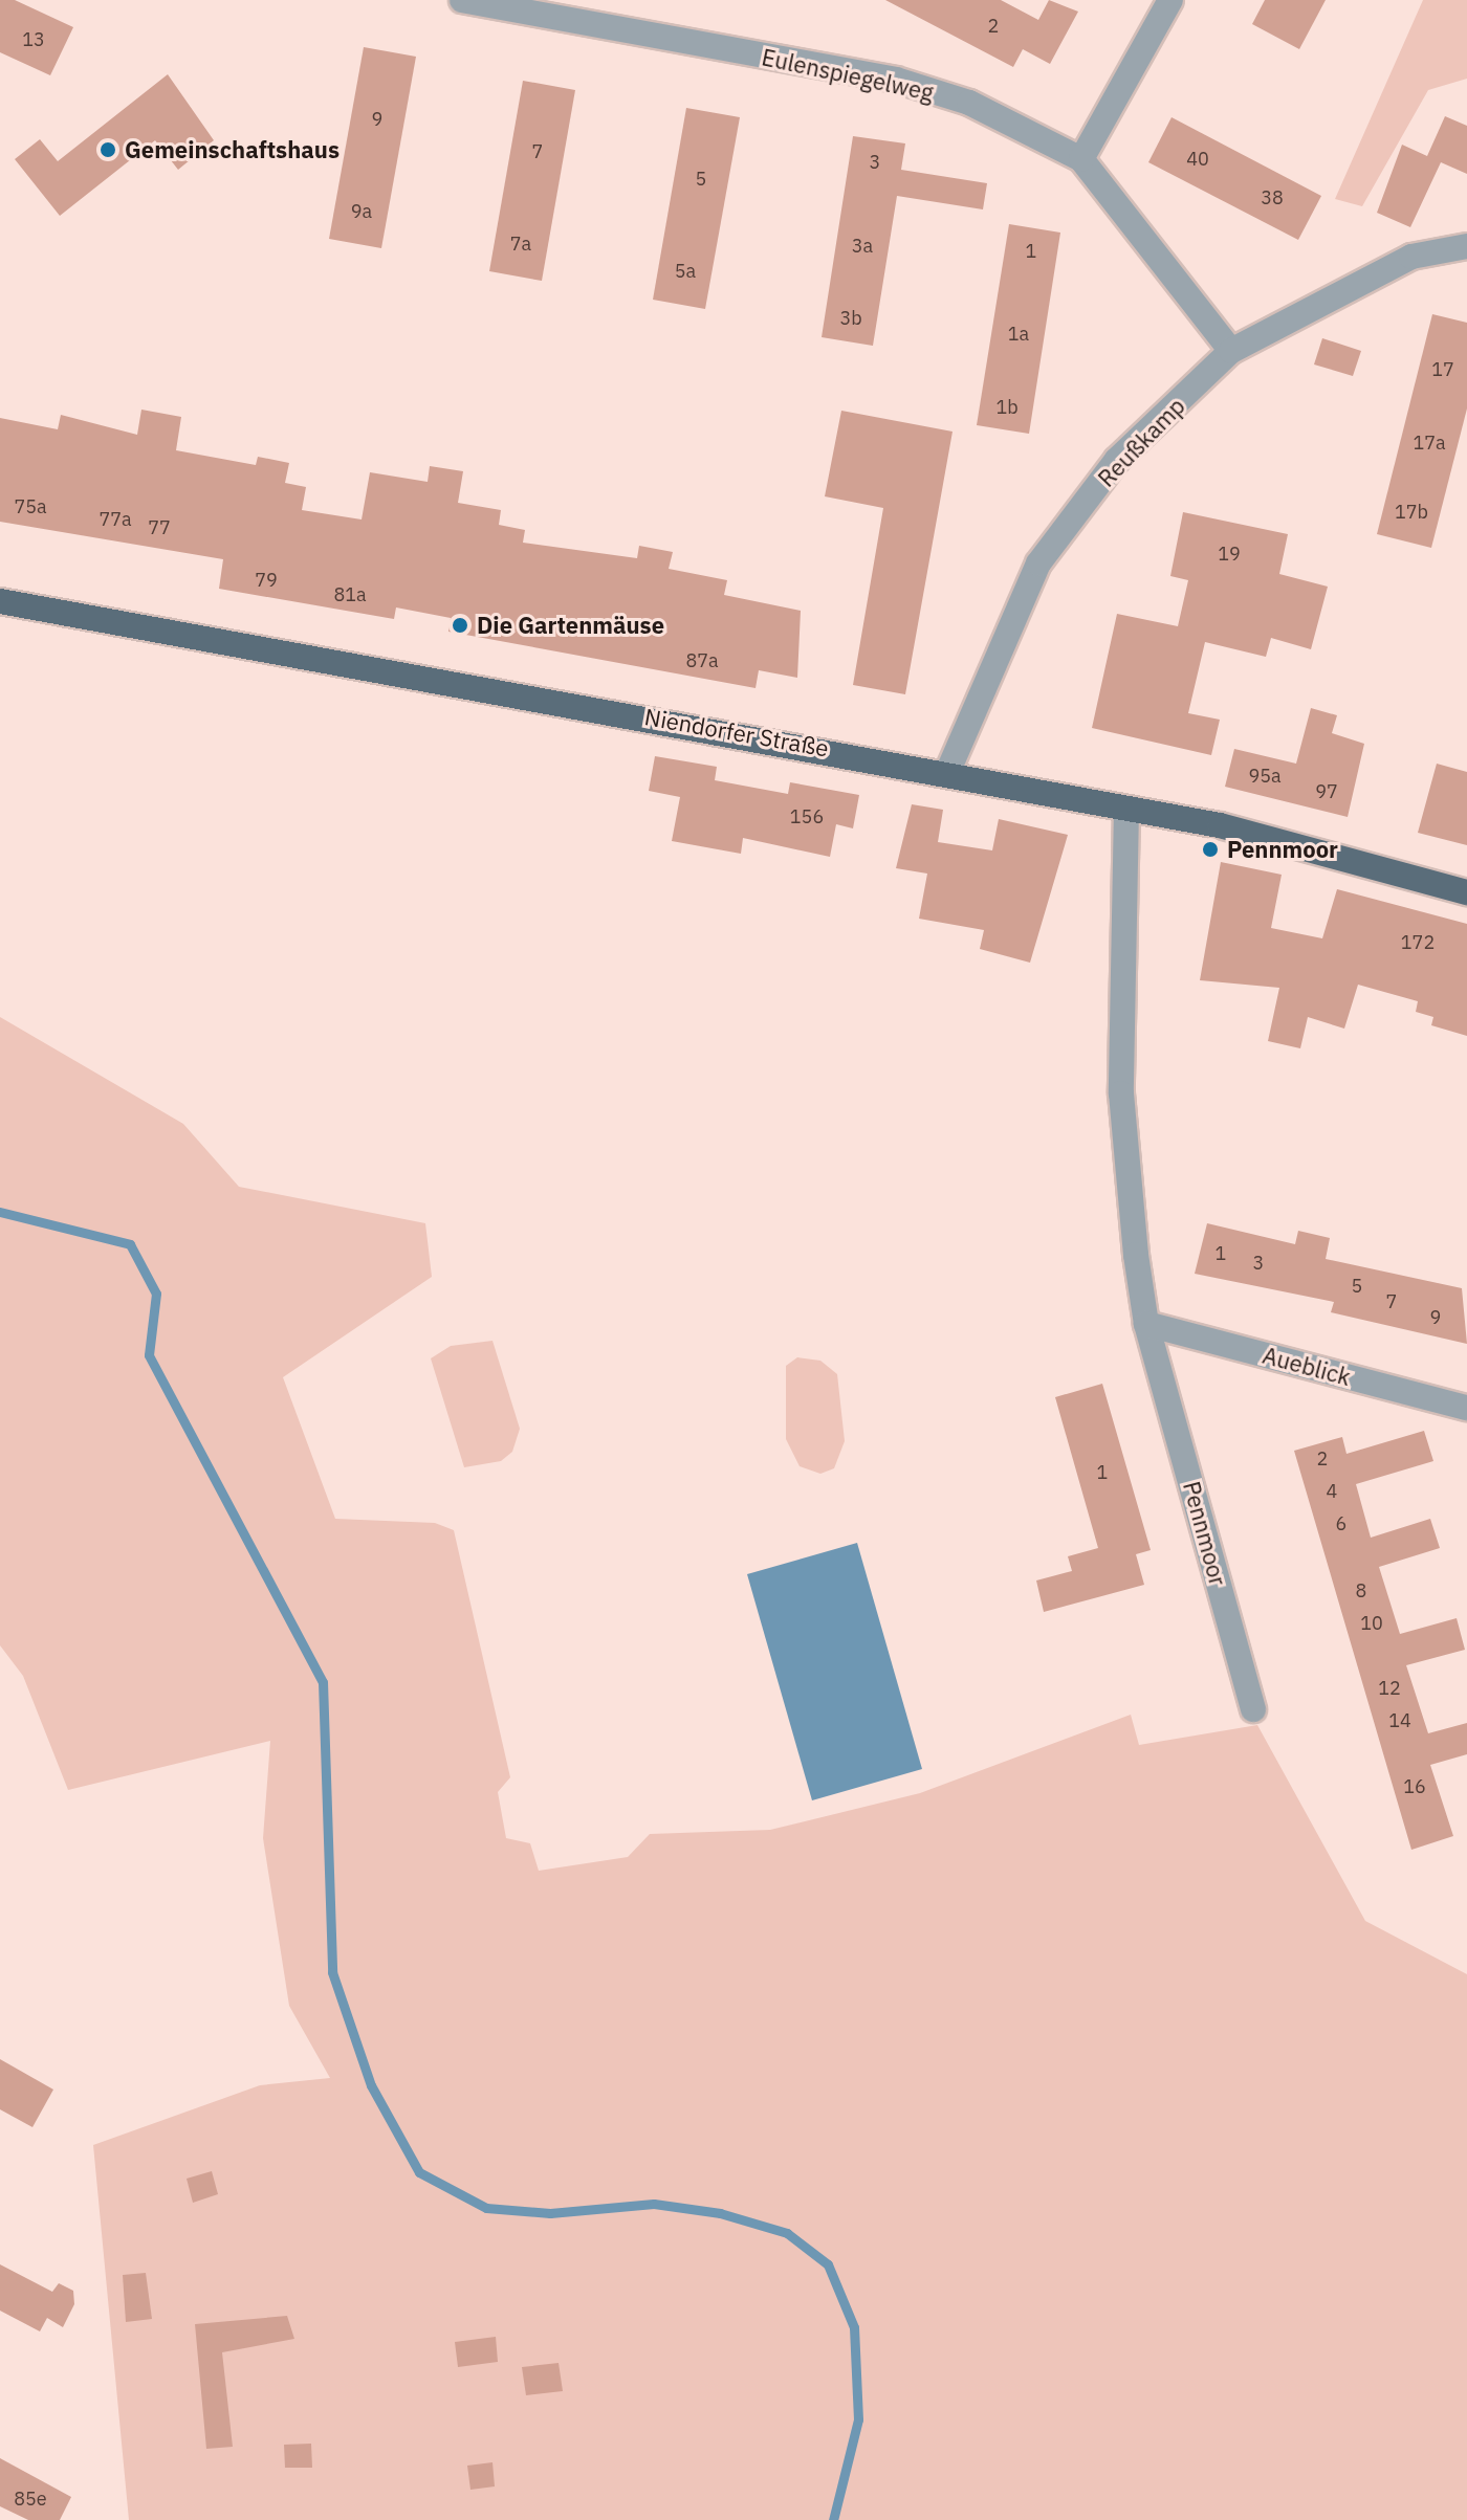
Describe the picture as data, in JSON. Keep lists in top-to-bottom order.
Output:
{
  "streets": {
    "main road": ["Niendorfer Straße"],
    "street": [
      "Eulenspiegelweg",
      "Reußkamp",
      "Aueblick",
      "Pennmoor"
    ]
  },
  "crossings": [
    ["Eulenspiegelweg", "Reußkamp"],
    ["Reußkamp", "Niendorfer Straße"],
    ["Niendorfer Straße", "Pennmoor"],
    ["Aueblick", "Pennmoor"]
  ],
  "places": ["Gemeinschaftshaus", "Die Gartenmäuse", "Pennmoor"],
  "house_numbers": [
    "2",
    "13",
    "9",
    "7",
    "40",
    "3",
    "5",
    "38",
    "9a",
    "7a",
    "3a",
    "1",
    "5a",
    "3b",
    "1a",
    "17",
    "1b",
    "17a",
    "75a",
    "17b",
    "77a",
    "77",
    "19",
    "79",
    "81a",
    "87a",
    "95a",
    "97",
    "156",
    "172",
    "1",
    "3",
    "5",
    "7",
    "9",
    "2",
    "1",
    "4",
    "6",
    "8",
    "10",
    "12",
    "14",
    "16",
    "85e"
  ]
}
